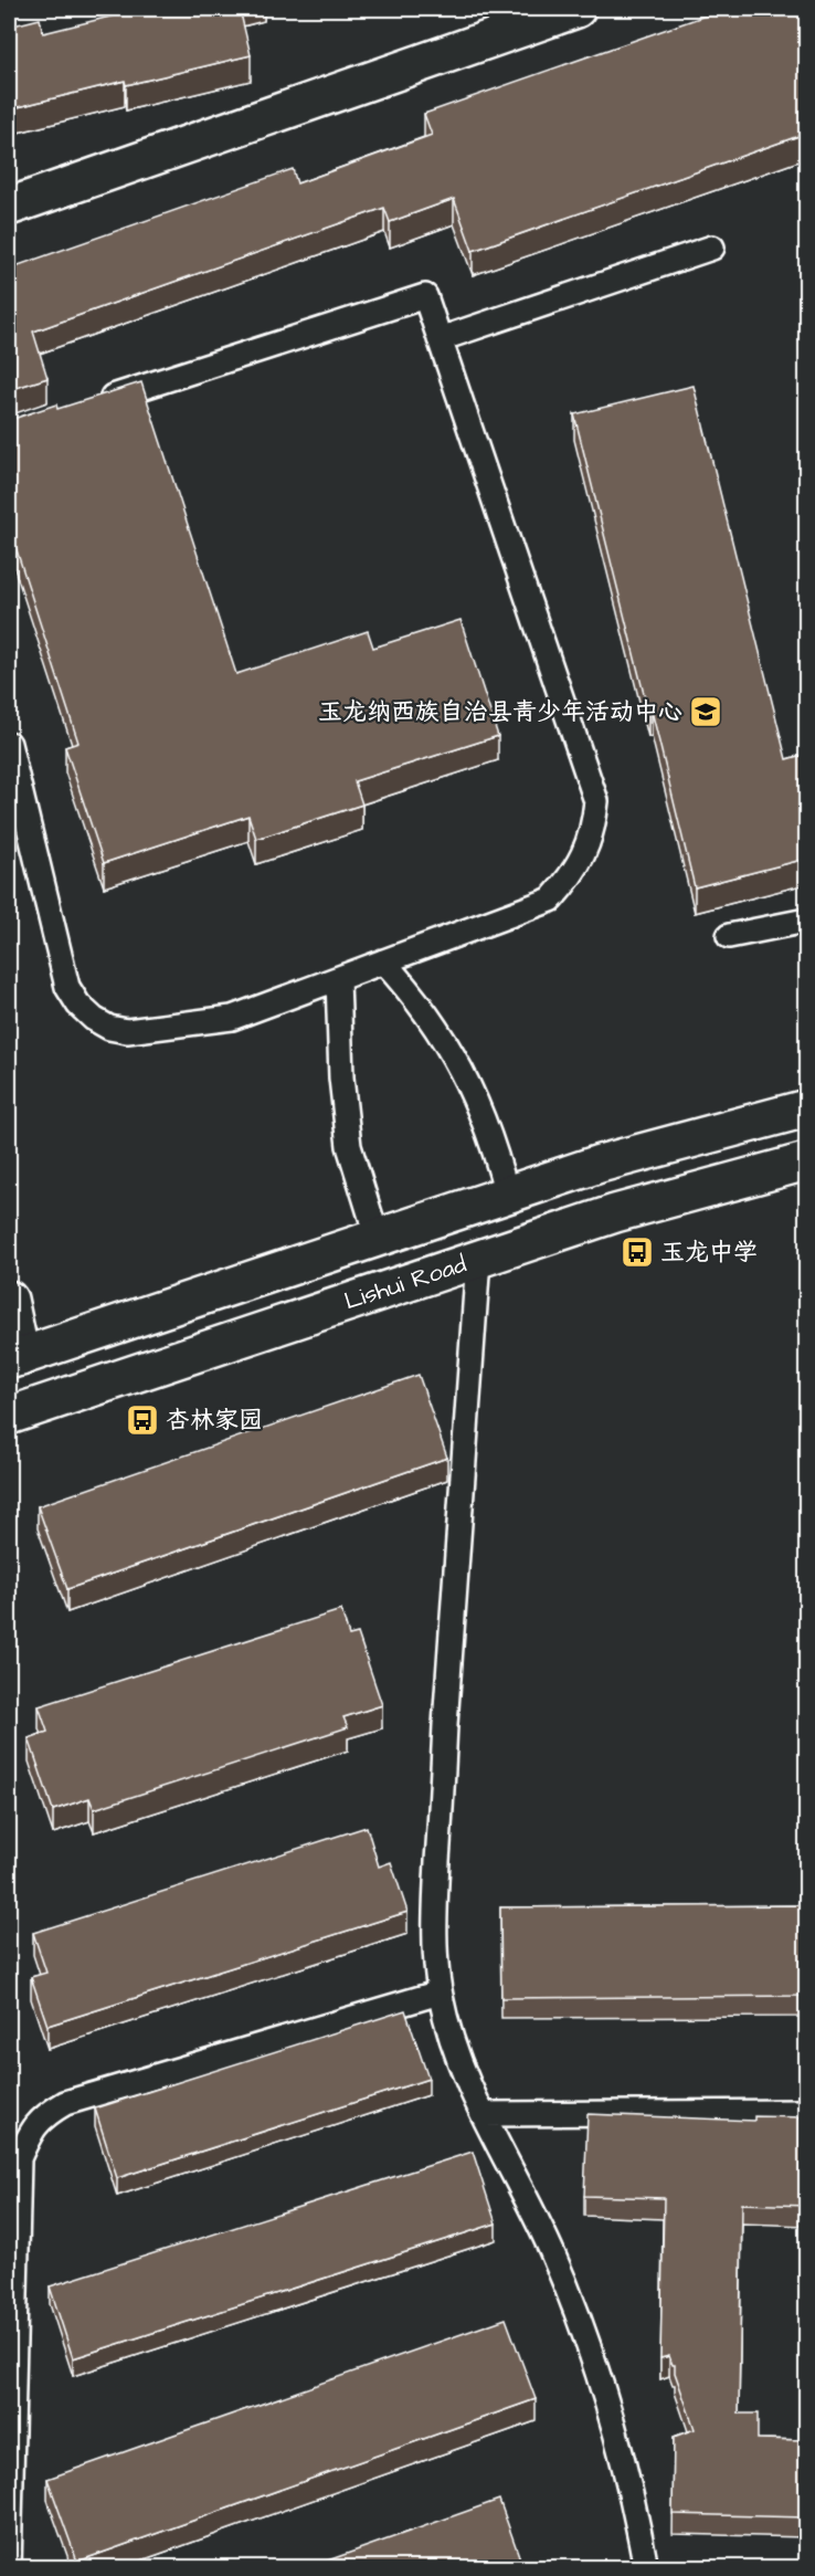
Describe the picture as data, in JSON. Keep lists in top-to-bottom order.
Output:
{
  "streets": {
    "street": ["Lishui Road"]
  },
  "places": {
    "school or university": ["玉龙纳西族自治县青少年活动中心"],
    "bus stop": ["玉龙中学", "杏林家园"]
  }
}
